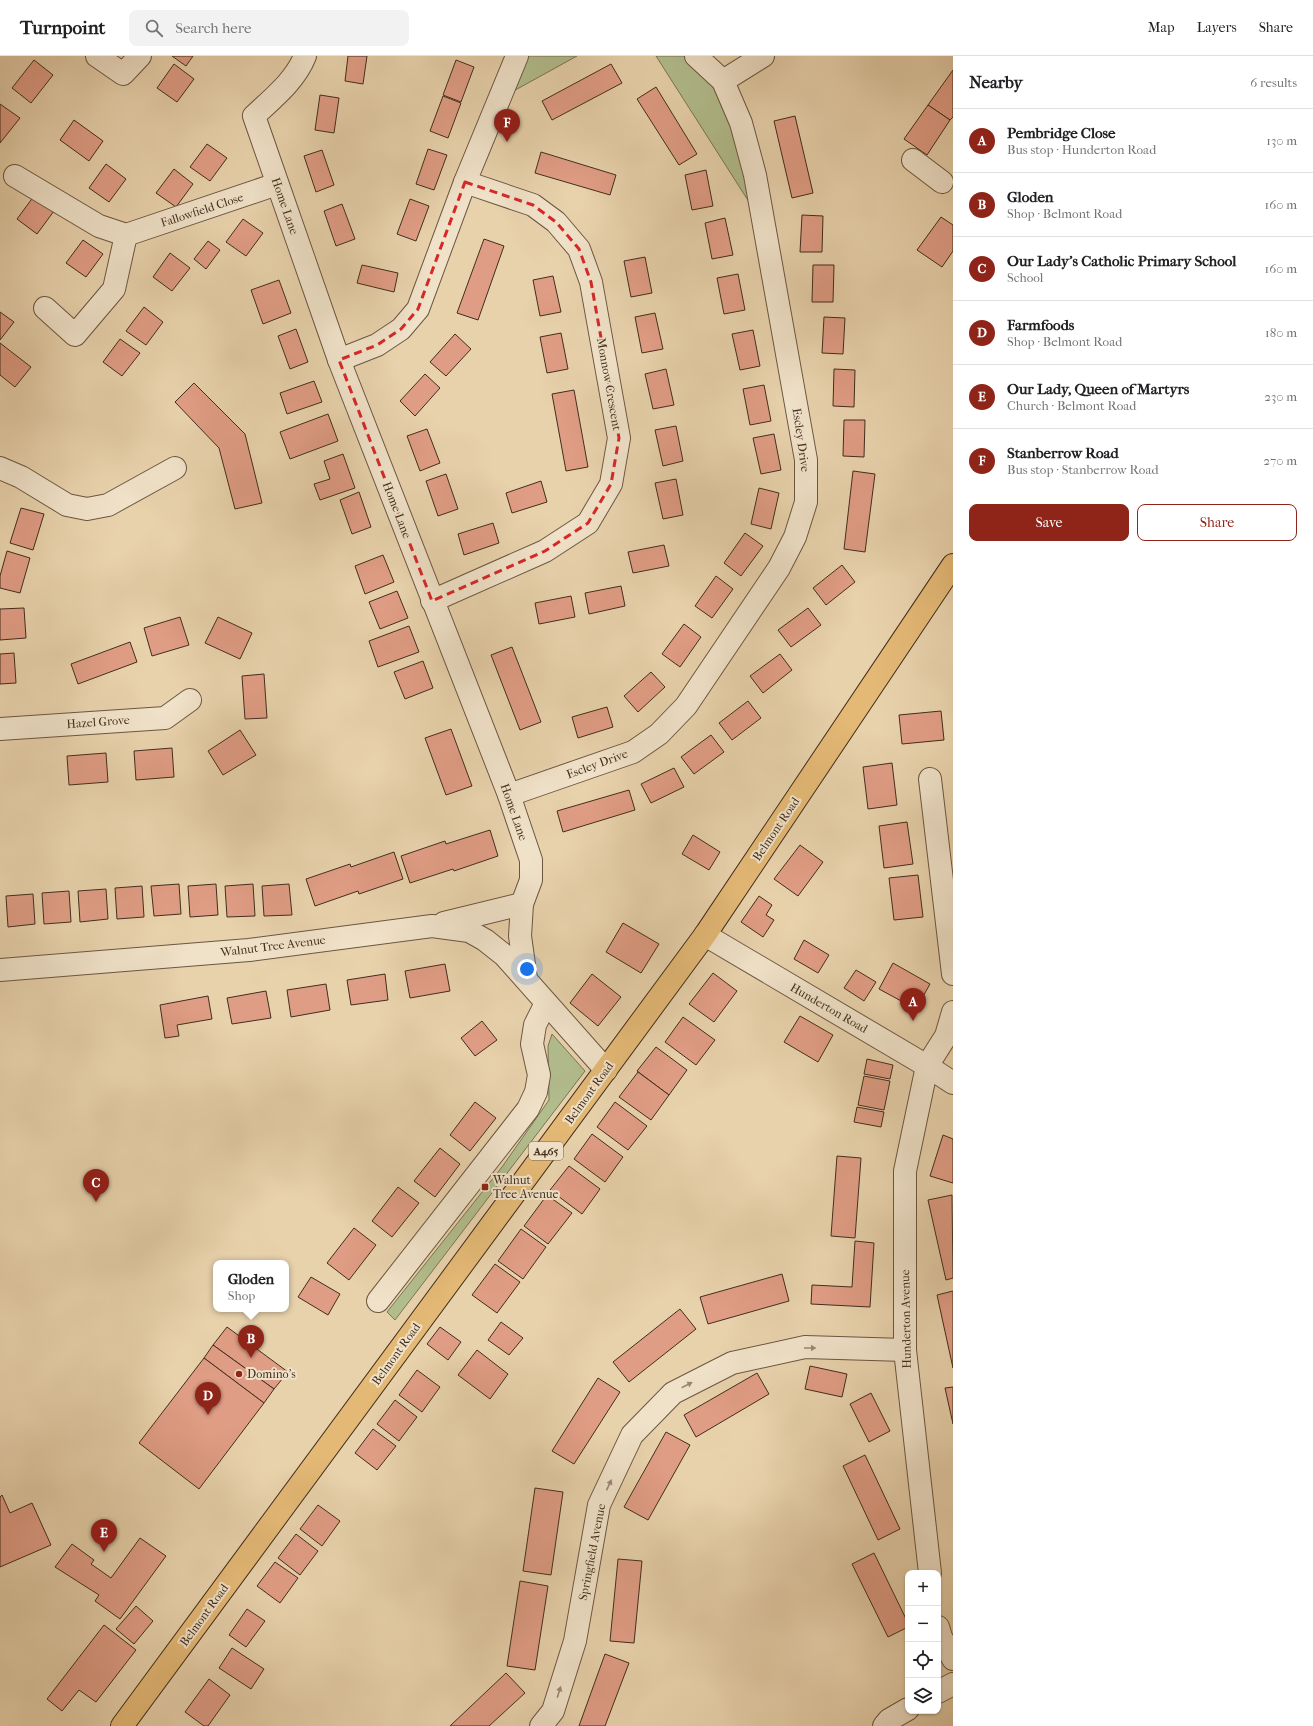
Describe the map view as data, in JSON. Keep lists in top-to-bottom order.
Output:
{
  "streets": {
    "highway": ["Belmont Road", "A465"],
    "street": [
      "Home Lane",
      "Fallowfield Close",
      "Monnow Crescent",
      "Escley Drive",
      "Hazel Grove",
      "Walnut Tree Avenue",
      "Hunderton Road",
      "Hunderton Avenue",
      "Springfield Avenue"
    ]
  },
  "crossings": [
    ["Home Lane", "Fallowfield Close"],
    ["Home Lane", "Monnow Crescent"],
    ["Home Lane", "Escley Drive"],
    ["Home Lane", "Walnut Tree Avenue"],
    ["Belmont Road", "Walnut Tree Avenue"],
    ["Belmont Road", "Hunderton Road"],
    ["Hunderton Road", "Hunderton Avenue"],
    ["Hunderton Avenue", "Springfield Avenue"]
  ],
  "one_way": ["Springfield Avenue"],
  "places": {
    "transit": ["Walnut Tree Avenue"],
    "other": ["Domino's"]
  },
  "page": {
    "header": "Turnpoint",
    "search": "Search here",
    "nav": ["Map", "Layers", "Share"],
    "heading": ["Nearby", "6 results"],
    "list": [
      {
        "mark": "A",
        "name": "Pembridge Close",
        "note": "Bus stop · Hunderton Road",
        "value": "130 m"
      },
      {
        "mark": "B",
        "name": "Gloden",
        "note": "Shop · Belmont Road",
        "value": "160 m"
      },
      {
        "mark": "C",
        "name": "Our Lady's Catholic Primary School",
        "note": "School",
        "value": "160 m"
      },
      {
        "mark": "D",
        "name": "Farmfoods",
        "note": "Shop · Belmont Road",
        "value": "180 m"
      },
      {
        "mark": "E",
        "name": "Our Lady, Queen of Martyrs",
        "note": "Church · Belmont Road",
        "value": "230 m"
      },
      {
        "mark": "F",
        "name": "Stanberrow Road",
        "note": "Bus stop · Stanberrow Road",
        "value": "270 m"
      }
    ],
    "pins": [
      "F",
      "A",
      "C",
      "B",
      "D",
      "E"
    ],
    "buttons": ["Save", "Share"],
    "popup": ["Gloden", "Shop"],
    "map_buttons": ["+", "−"]
  }
}
